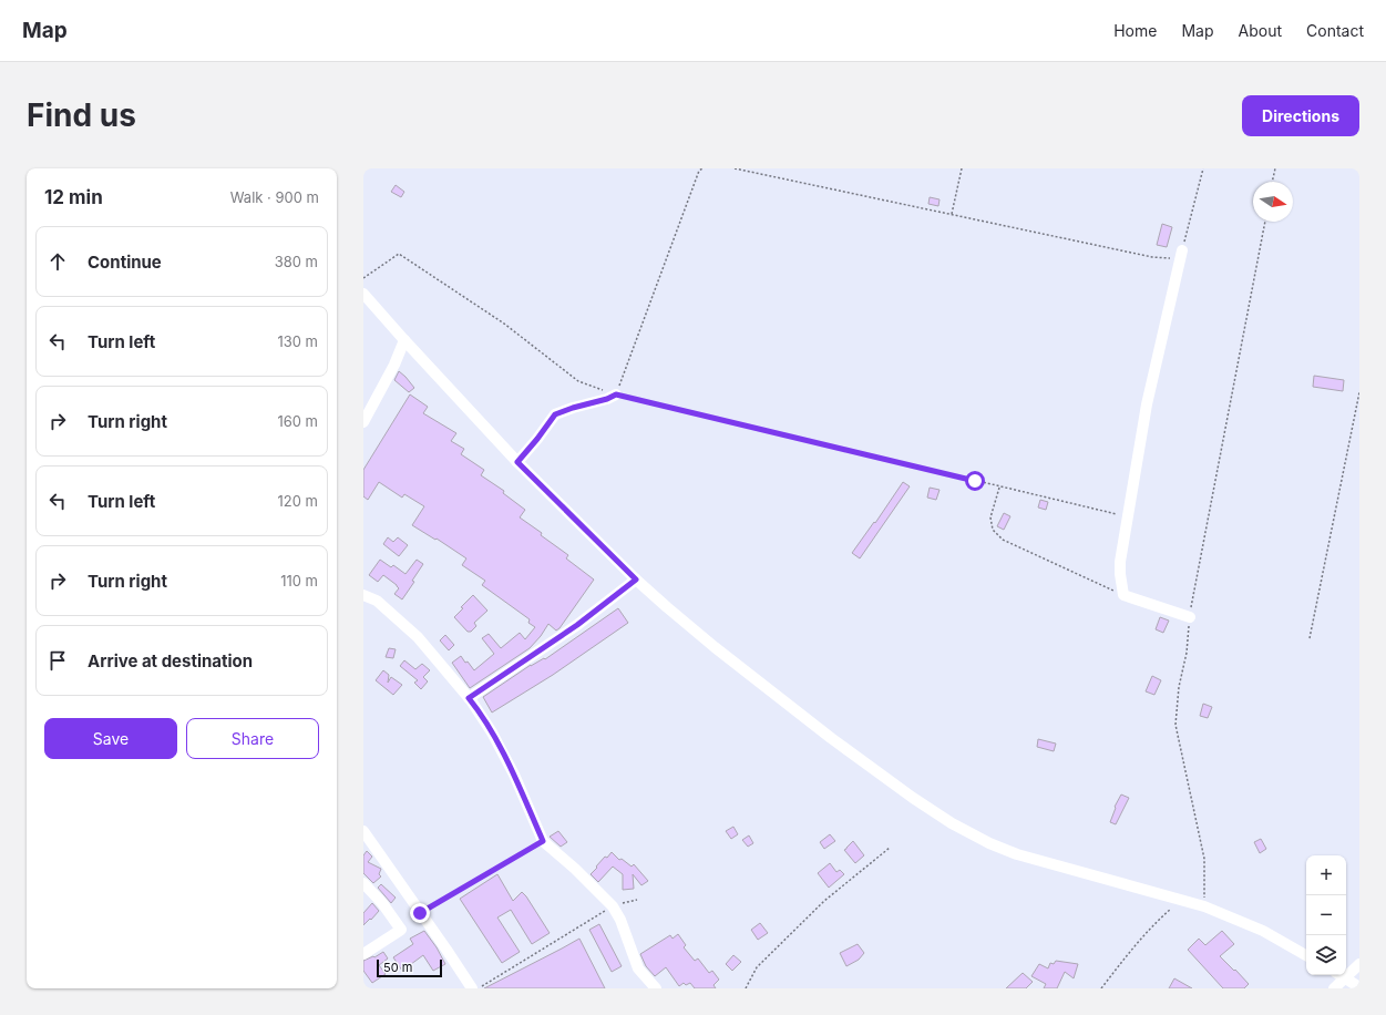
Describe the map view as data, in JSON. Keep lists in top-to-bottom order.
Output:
{
  "scale_bar": "50 m",
  "north": "right",
  "page": {
    "header": "Map",
    "nav": [
      "Home",
      "Map",
      "About",
      "Contact"
    ],
    "buttons": [
      "Directions",
      ["Save", "Share"]
    ],
    "title": "Find us",
    "heading": ["12 min", "Walk · 900 m"],
    "list": [
      ["Continue", "380 m"],
      ["Turn left", "130 m"],
      ["Turn right", "160 m"],
      ["Turn left", "120 m"],
      ["Turn right", "110 m"],
      "Arrive at destination"
    ],
    "map_buttons": ["+", "−"],
    "scale": "50 m"
  }
}
